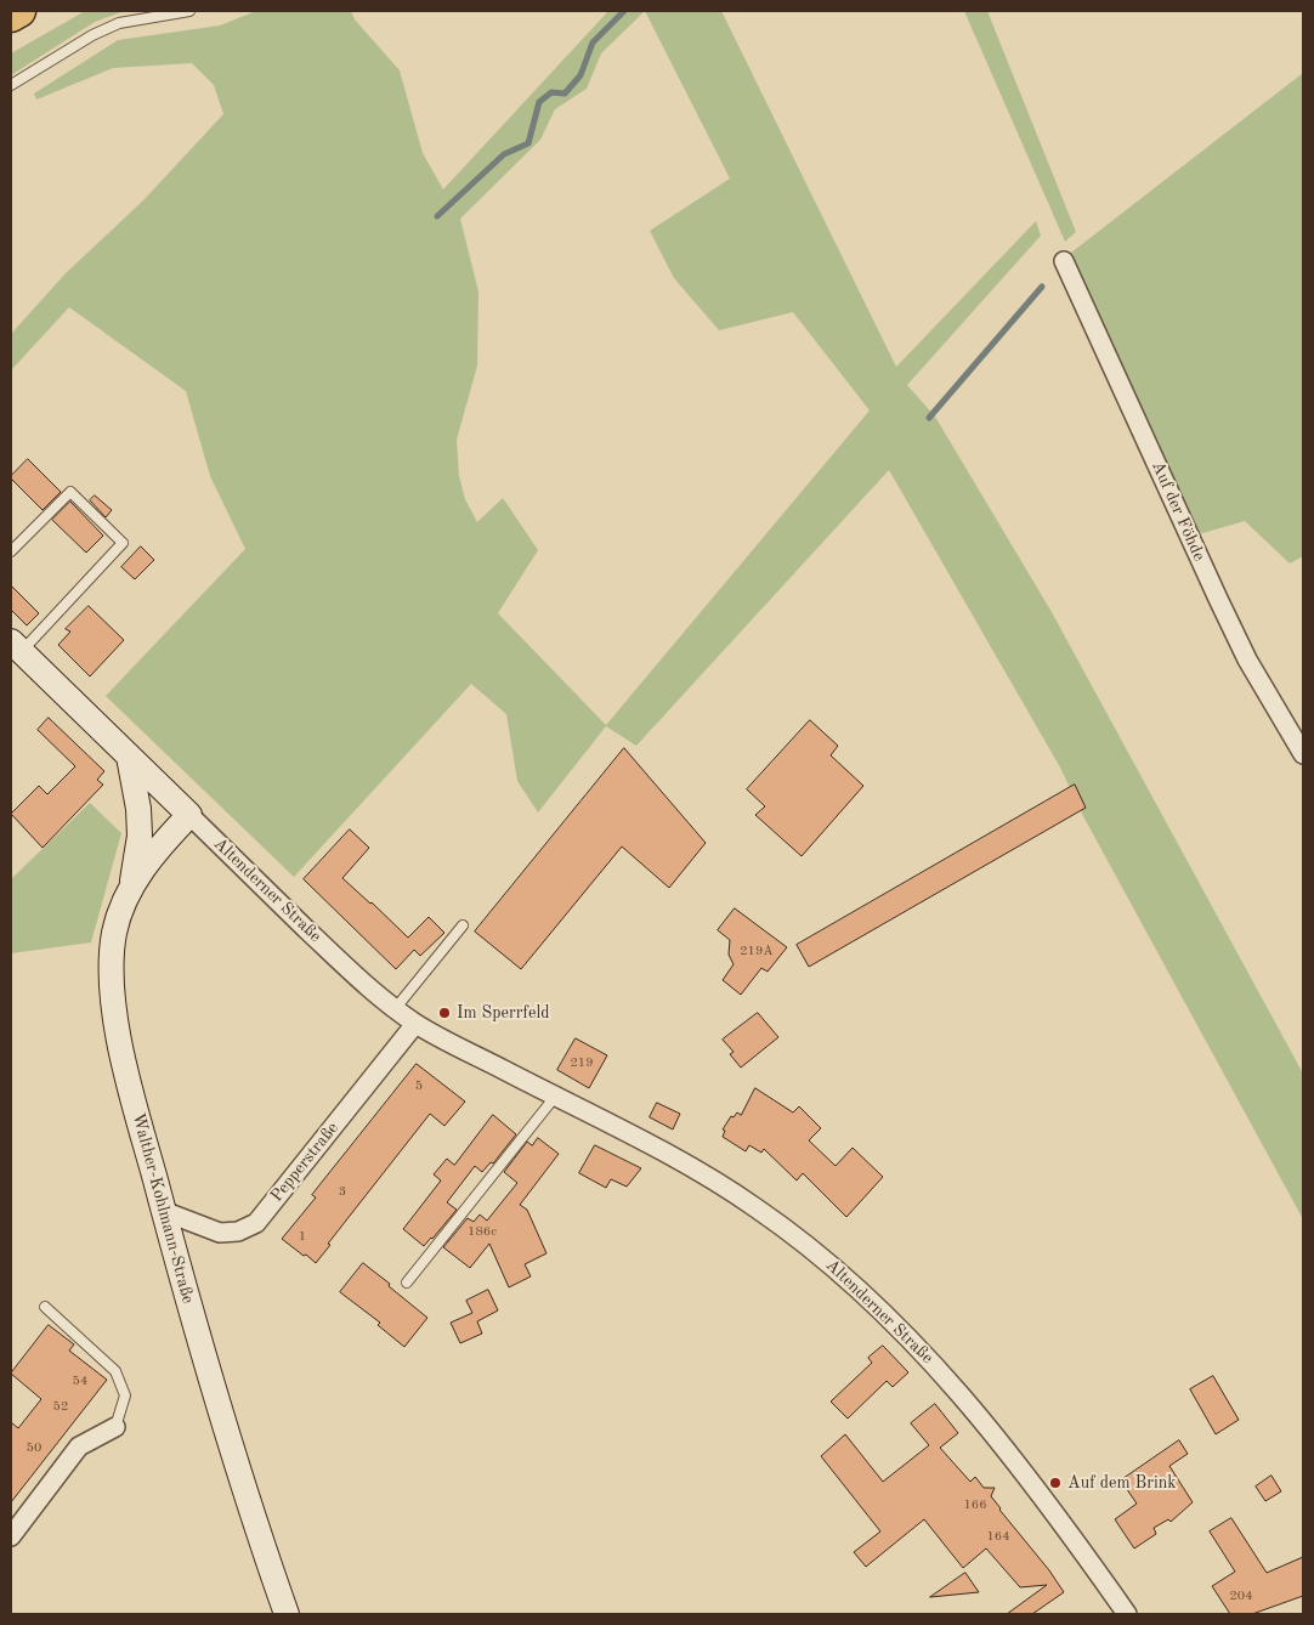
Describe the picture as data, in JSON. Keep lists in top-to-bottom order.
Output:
{
  "streets": {
    "main road": ["Altenderner Straße", "Walther-Kohlmann-Straße"],
    "street": ["Auf der Föhde", "Pepperstraße"]
  },
  "crossings": [
    ["Altenderner Straße", "Pepperstraße"],
    ["Altenderner Straße", "Walther-Kohlmann-Straße"],
    ["Pepperstraße", "Walther-Kohlmann-Straße"]
  ],
  "places": ["Im Sperrfeld", "Auf dem Brink"],
  "house_numbers": [
    "219A",
    "219",
    "5",
    "3",
    "186c",
    "1",
    "54",
    "52",
    "50",
    "166",
    "164",
    "204"
  ]
}
